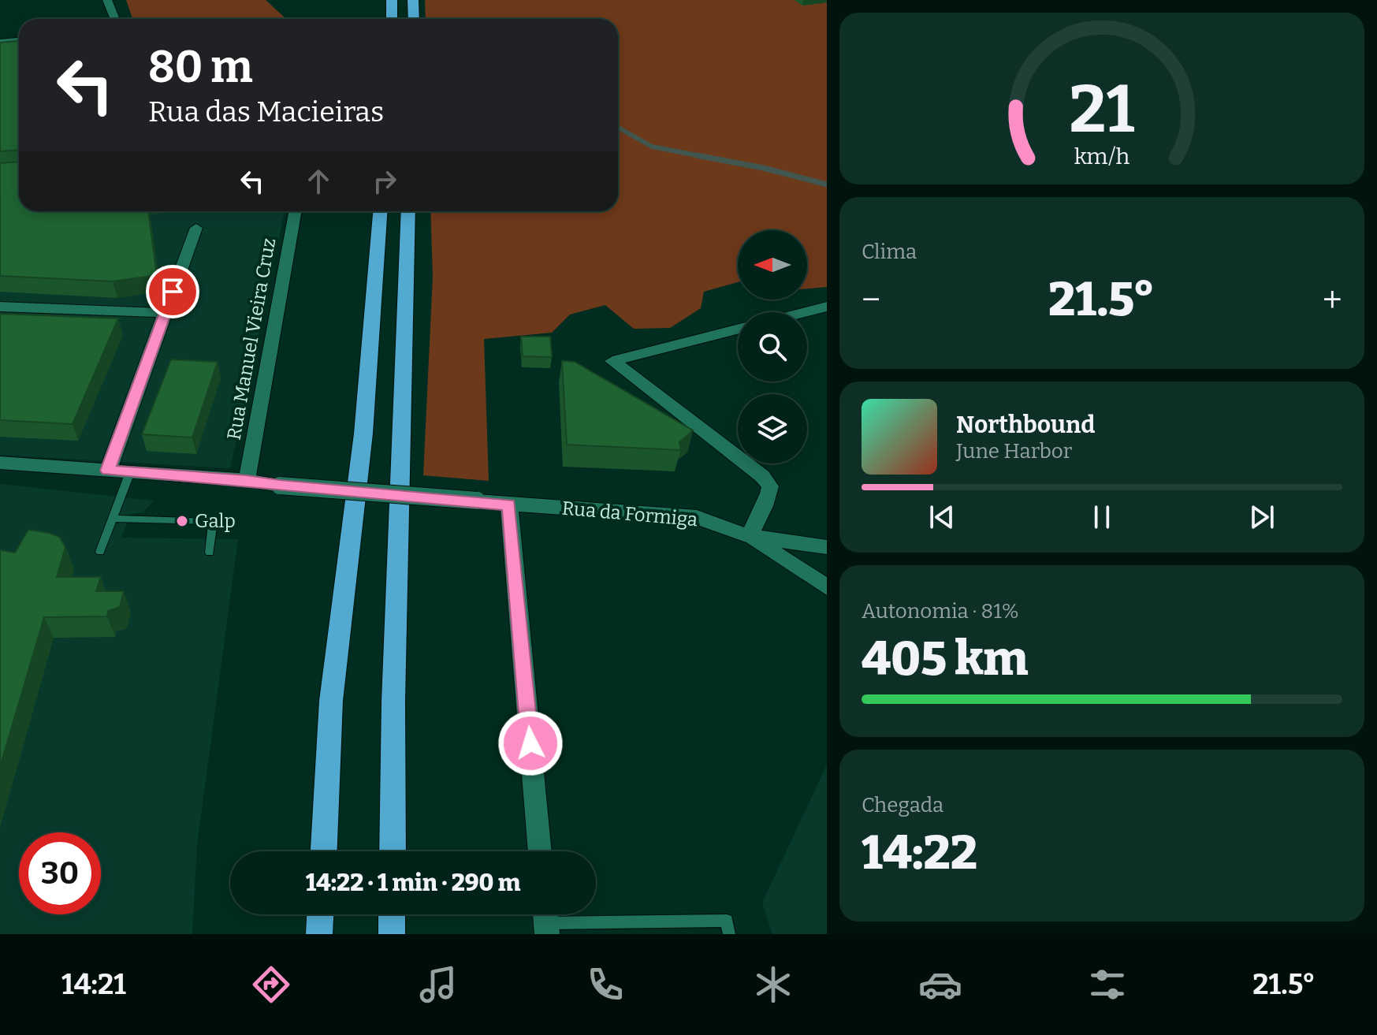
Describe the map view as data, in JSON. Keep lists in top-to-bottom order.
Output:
{
  "streets": {
    "street": ["Rua Manuel Vieira Cruz", "Rua da Formiga"]
  },
  "crossings": [
    ["Rua Manuel Vieira Cruz", "Rua da Formiga"]
  ],
  "places": ["Galp"],
  "north": "left",
  "page": {
    "turn": ["80 m", "Rua das Macieiras"],
    "tile": [
      "Clima",
      ["Autonomia · 81%", "405 km"],
      ["Chegada", "14:22"]
    ],
    "heat": ["−", "21.5°", "+"],
    "song": ["Northbound", "June Harbor"],
    "limit": "30",
    "trip": "14:22 · 1 min · 290 m",
    "tabs": ["14:21", "21.5°"],
    "gauge": ["21", "km/h"]
  }
}
